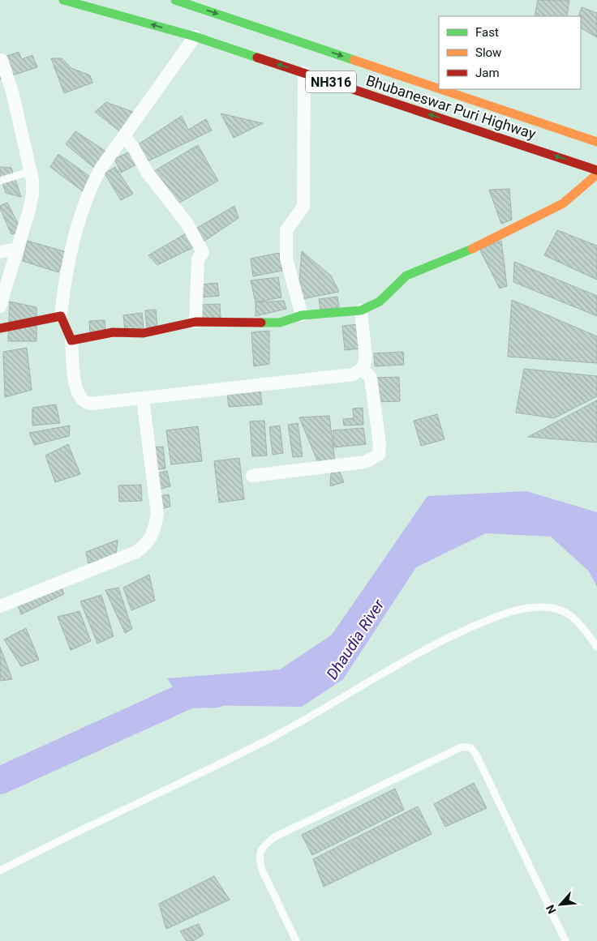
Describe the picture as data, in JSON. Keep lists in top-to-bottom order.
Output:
{
  "streets": {
    "main road": ["NH316", "Bhubaneswar Puri Highway"]
  },
  "water": ["Dhaudia River"],
  "legend": ["Fast", "Slow", "Jam"],
  "north": "bottom left"
}
